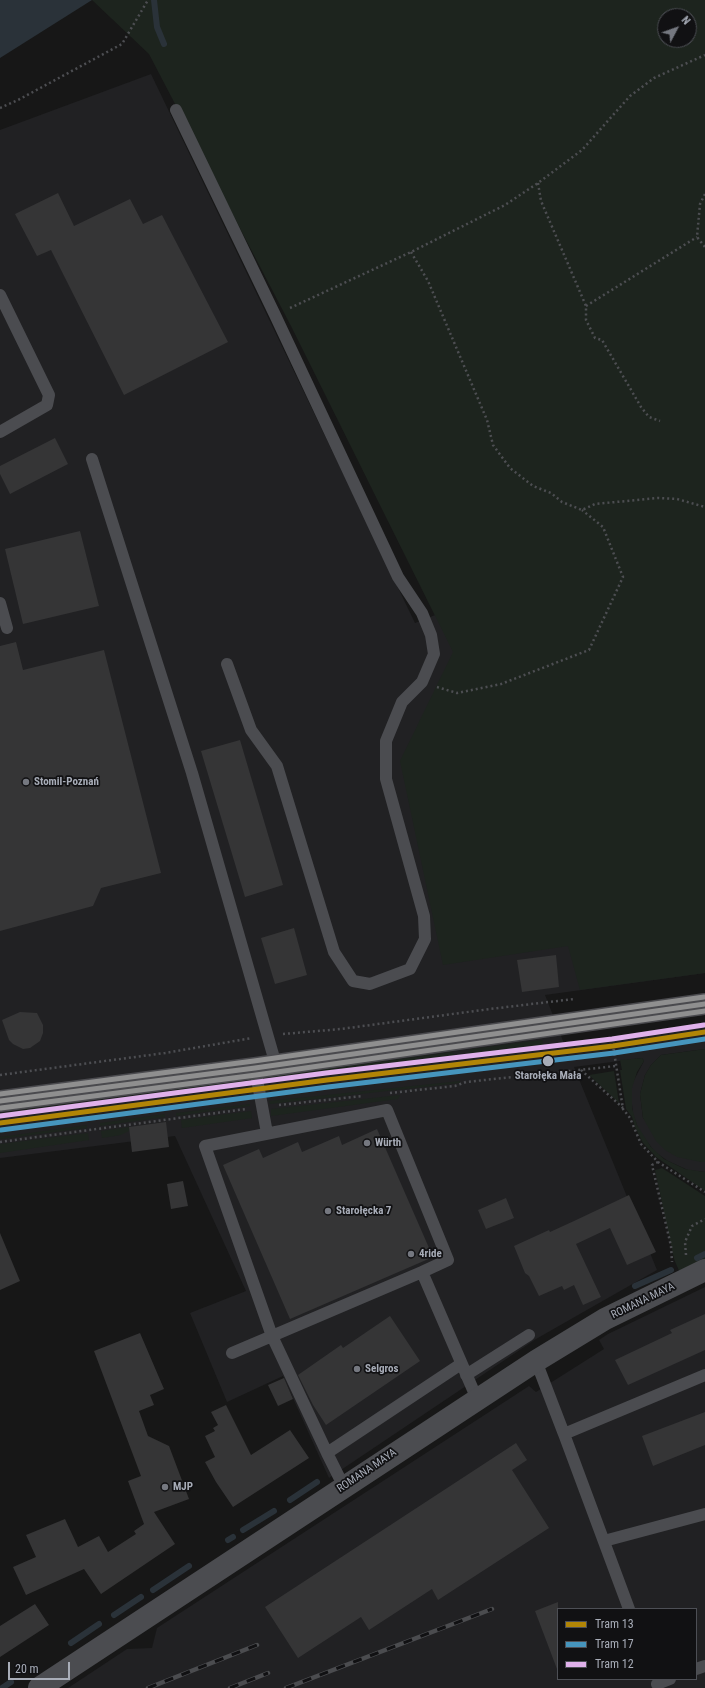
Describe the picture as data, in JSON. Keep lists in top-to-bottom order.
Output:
{
  "streets": {
    "street": ["ROMANA MAYA"]
  },
  "places": [
    "Stomil-Poznań",
    "Starołęka Mała",
    "Würth",
    "Starołęcka 7",
    "4ride",
    "Selgros",
    "MJP"
  ],
  "lines": ["tram line 12", "tram line 13", "tram line 17"],
  "legend": ["Tram 13", "Tram 17", "Tram 12"],
  "scale_bar": "20 m",
  "north": "top right"
}
